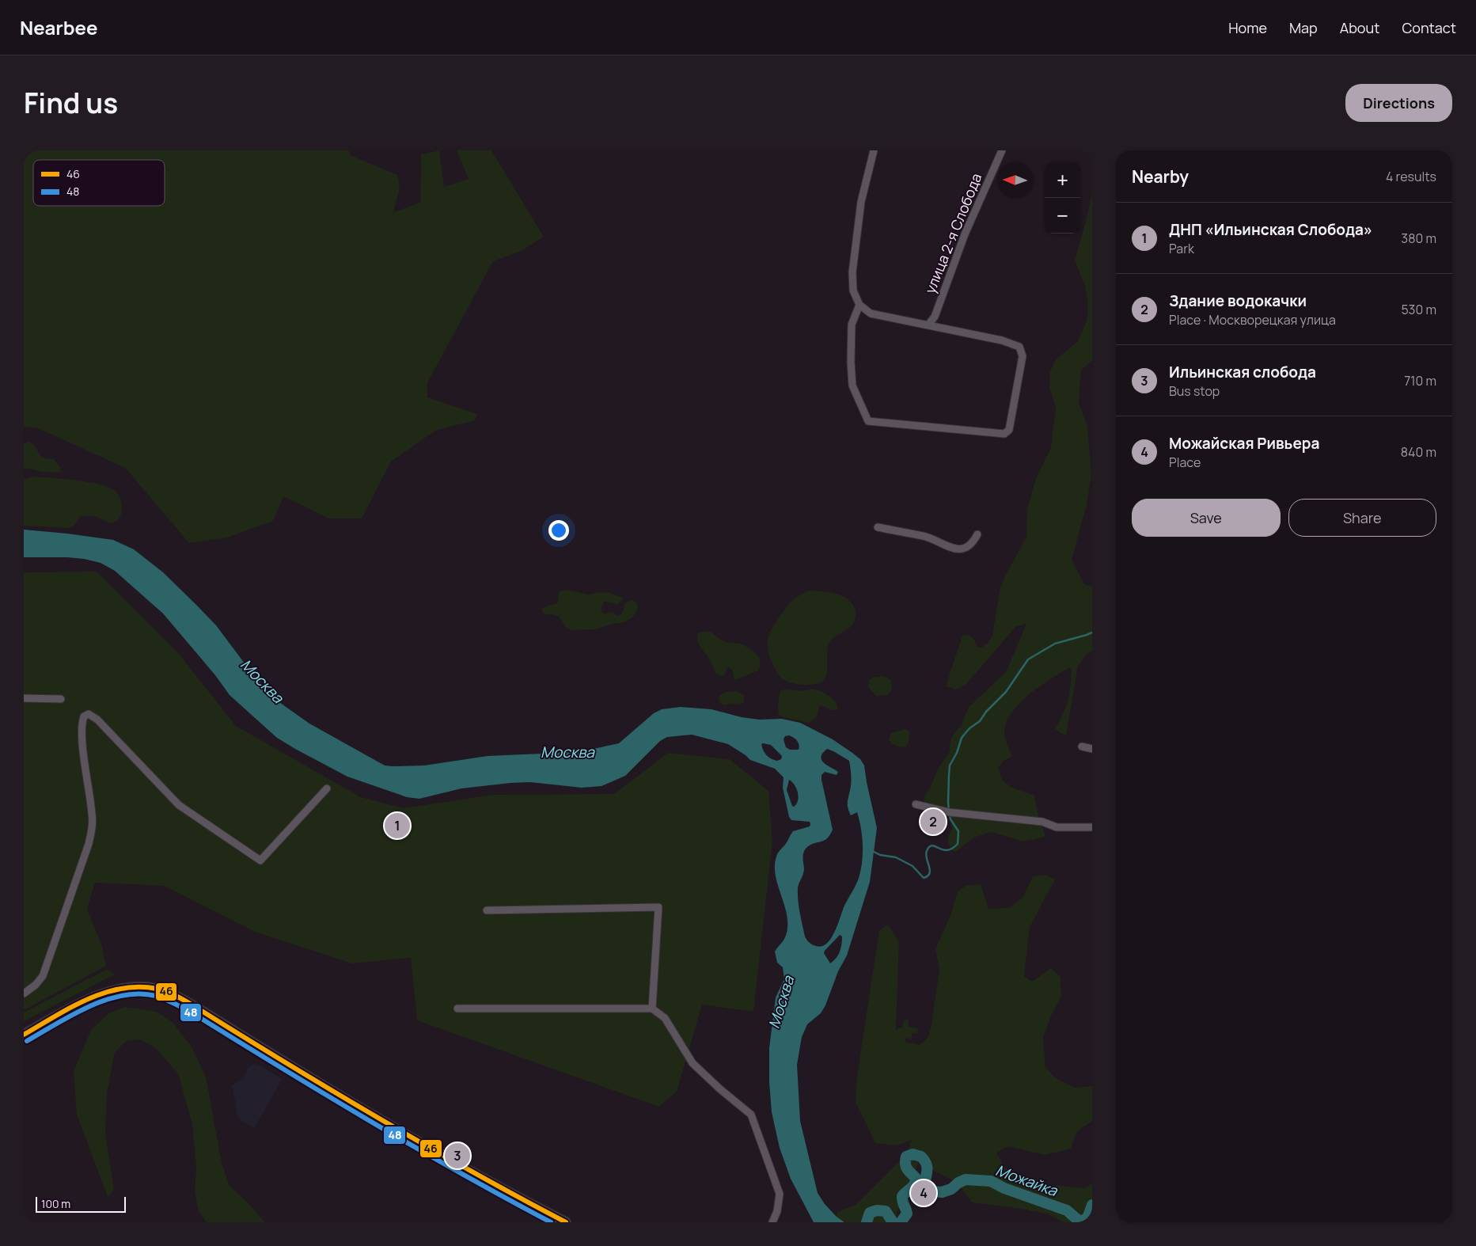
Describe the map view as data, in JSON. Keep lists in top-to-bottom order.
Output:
{
  "streets": {
    "street": ["улица 2-я Слобода"]
  },
  "water": ["Москва", "Можайка"],
  "lines": ["transit line 46", "transit line 48"],
  "legend": ["46", "48"],
  "scale_bar": "100 m",
  "north": "left",
  "page": {
    "header": "Nearbee",
    "nav": [
      "Home",
      "Map",
      "About",
      "Contact"
    ],
    "title": "Find us",
    "buttons": [
      "Directions",
      ["Save", "Share"]
    ],
    "heading": ["Nearby", "4 results"],
    "map_buttons": ["+", "−"],
    "list": [
      {
        "mark": "1",
        "name": "ДНП «Ильинская Слобода»",
        "note": "Park",
        "value": "380 m"
      },
      {
        "mark": "2",
        "name": "Здание водокачки",
        "note": "Place · Москворецкая улица",
        "value": "530 m"
      },
      {
        "mark": "3",
        "name": "Ильинская слобода",
        "note": "Bus stop",
        "value": "710 m"
      },
      {
        "mark": "4",
        "name": "Можайская Ривьера",
        "note": "Place",
        "value": "840 m"
      }
    ],
    "pins": [
      "2",
      "1",
      "3",
      "4"
    ],
    "scale": "100 m"
  }
}
